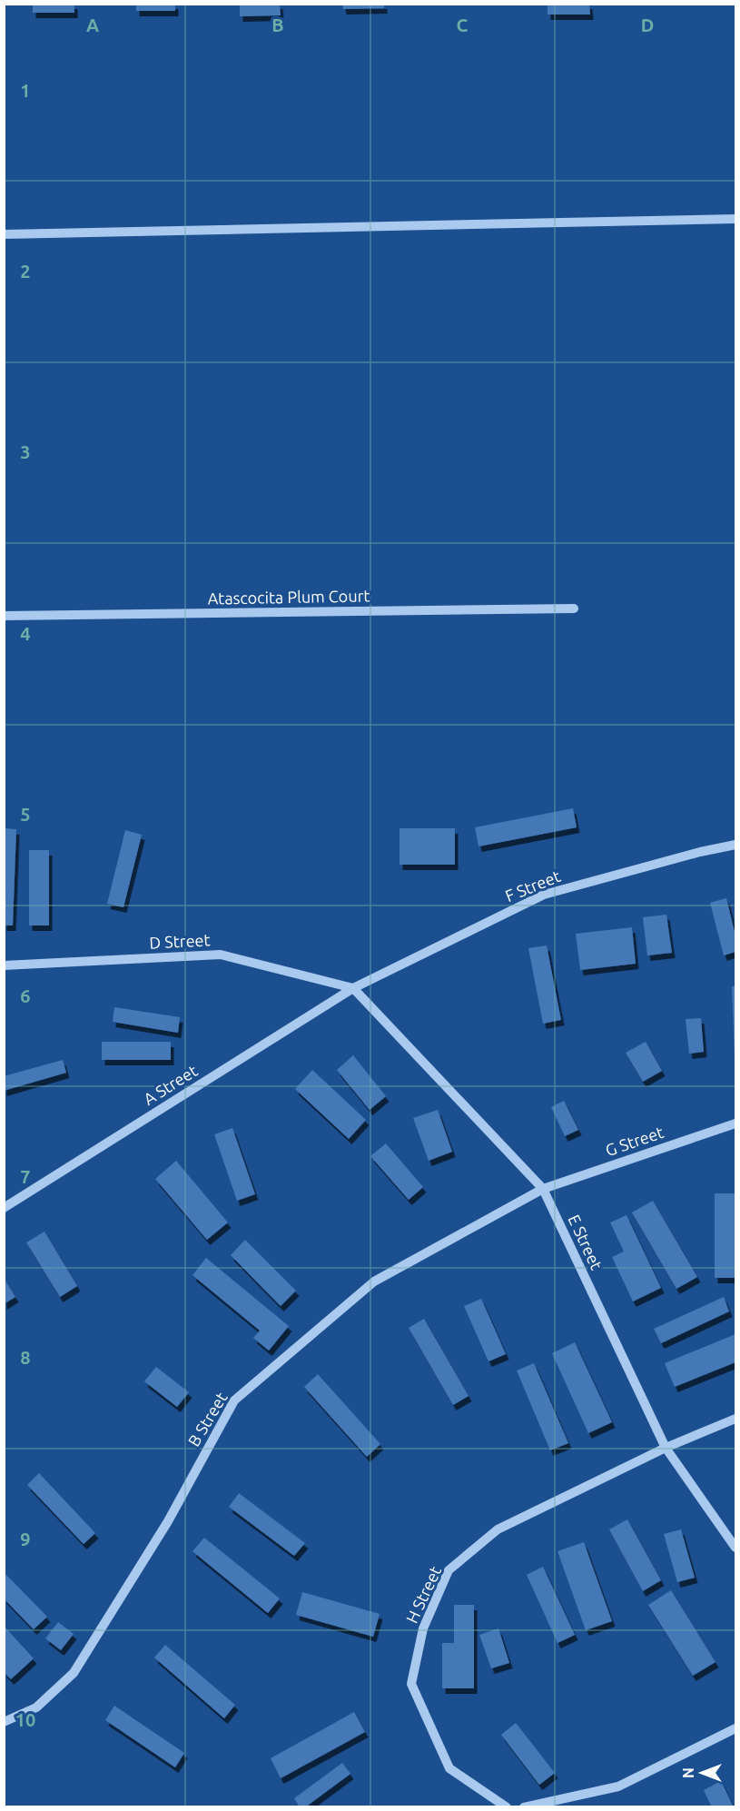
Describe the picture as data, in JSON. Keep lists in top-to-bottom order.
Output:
{
  "streets": {
    "street": [
      "Atascocita Plum Court",
      "F Street",
      "D Street",
      "A Street",
      "G Street",
      "E Street",
      "B Street",
      "H Street"
    ]
  },
  "crossings": [
    ["F Street", "D Street"],
    ["F Street", "A Street"],
    ["F Street", "E Street"],
    ["D Street", "A Street"],
    ["D Street", "E Street"],
    ["A Street", "E Street"],
    ["G Street", "E Street"],
    ["G Street", "B Street"],
    ["E Street", "B Street"],
    ["E Street", "H Street"]
  ],
  "north": "left",
  "grid": {
    "columns": [
      "A",
      "B",
      "C",
      "D"
    ],
    "rows": [
      "1",
      "2",
      "3",
      "4",
      "5",
      "6",
      "7",
      "8",
      "9",
      "10"
    ]
  }
}
